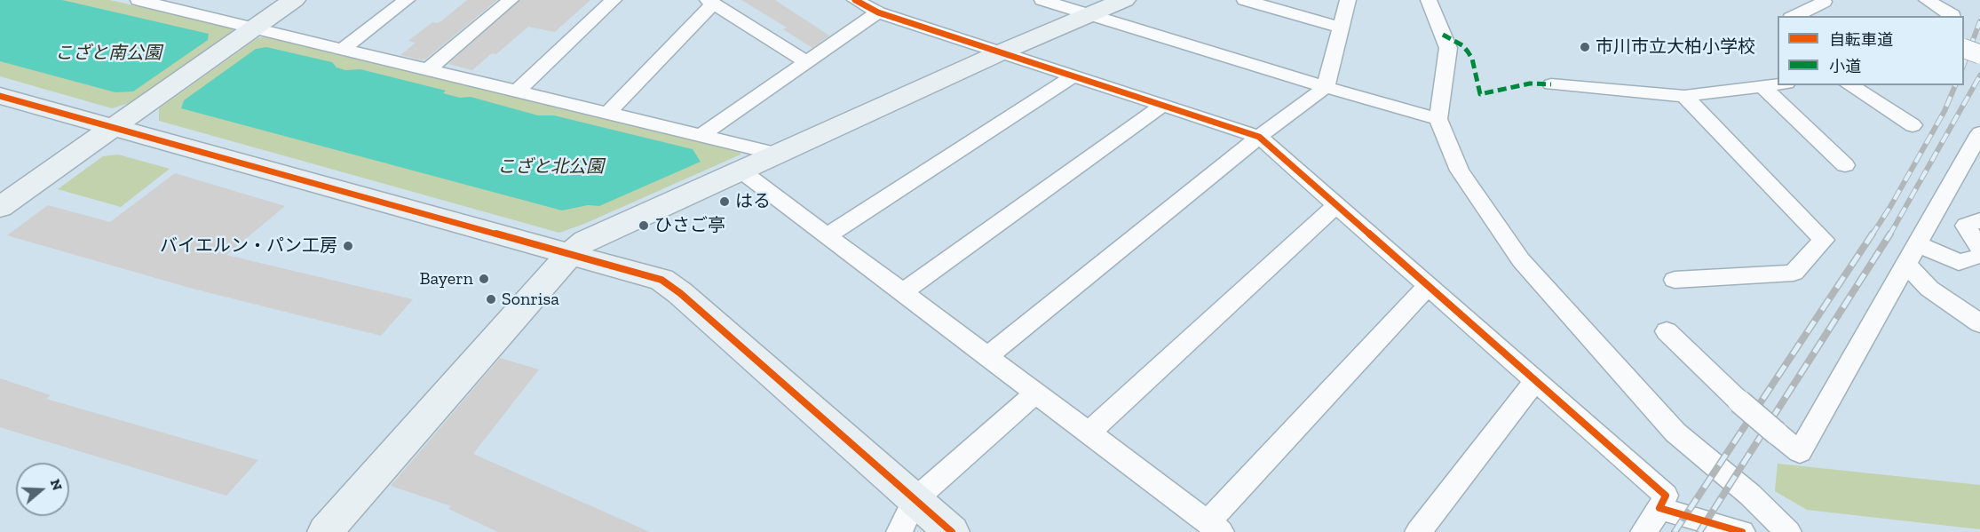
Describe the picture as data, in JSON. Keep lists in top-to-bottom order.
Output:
{
  "parks": ["こざと南公園", "こざと北公園"],
  "places": [
    "市川市立大柏小学校",
    "はる",
    "ひさご亭",
    "バイエルン・パン工房",
    "Bayern",
    "Sonrisa"
  ],
  "legend": ["自転車道", "小道"],
  "north": "right"
}
